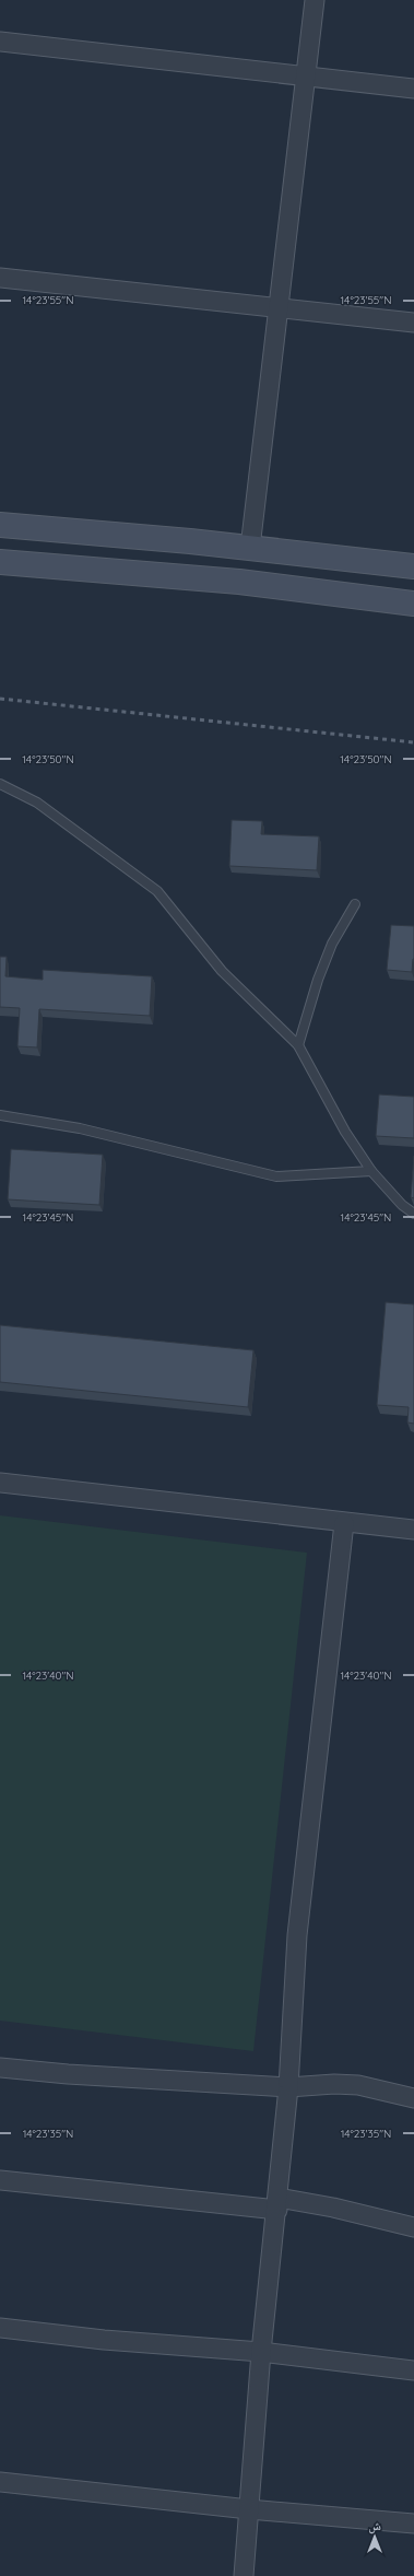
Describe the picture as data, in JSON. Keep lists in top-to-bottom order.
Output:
{
  "north": "top",
  "coordinates": [
    "14°23'55\"N",
    "14°23'50\"N",
    "14°23'45\"N",
    "14°23'40\"N",
    "14°23'35\"N"
  ]
}
